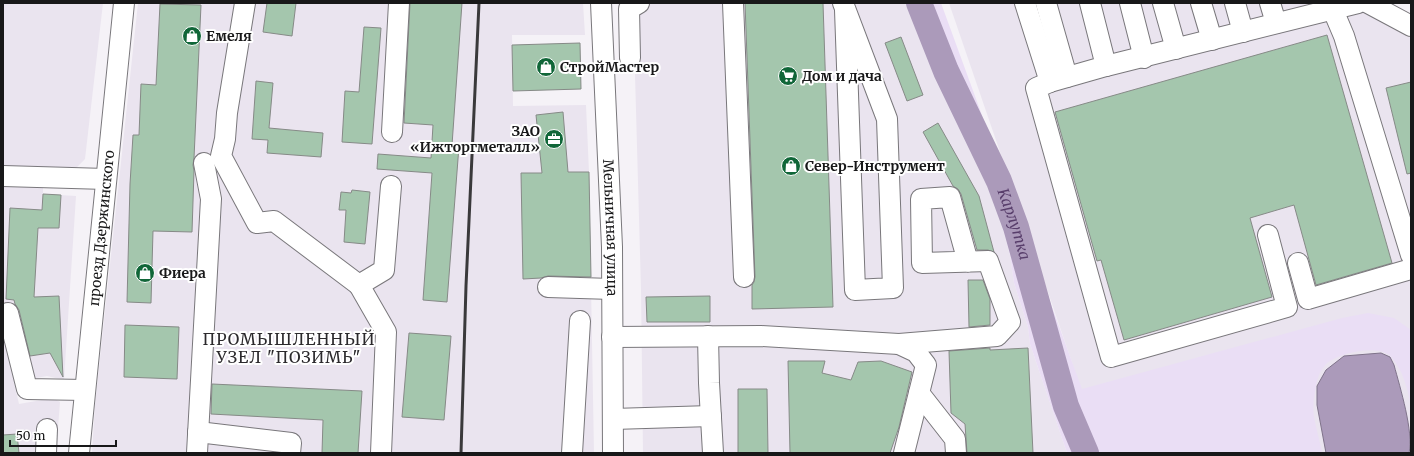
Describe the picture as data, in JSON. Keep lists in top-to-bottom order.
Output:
{
  "streets": {
    "street": ["проезд Дзержинского", "Мельничная улица"]
  },
  "districts": ["ПРОМЫШЛЕННЫЙ УЗЕЛ \"ПОЗИМЬ\""],
  "water": ["Карлутка"],
  "places": {
    "shop": [
      "Емеля",
      "СтройМастер",
      "Север-Инструмент",
      "Фиера"
    ],
    "supermarket": ["Дом и дача"],
    "office": ["ЗАО «Ижторгметалл»"]
  },
  "scale_bar": "50 m"
}
